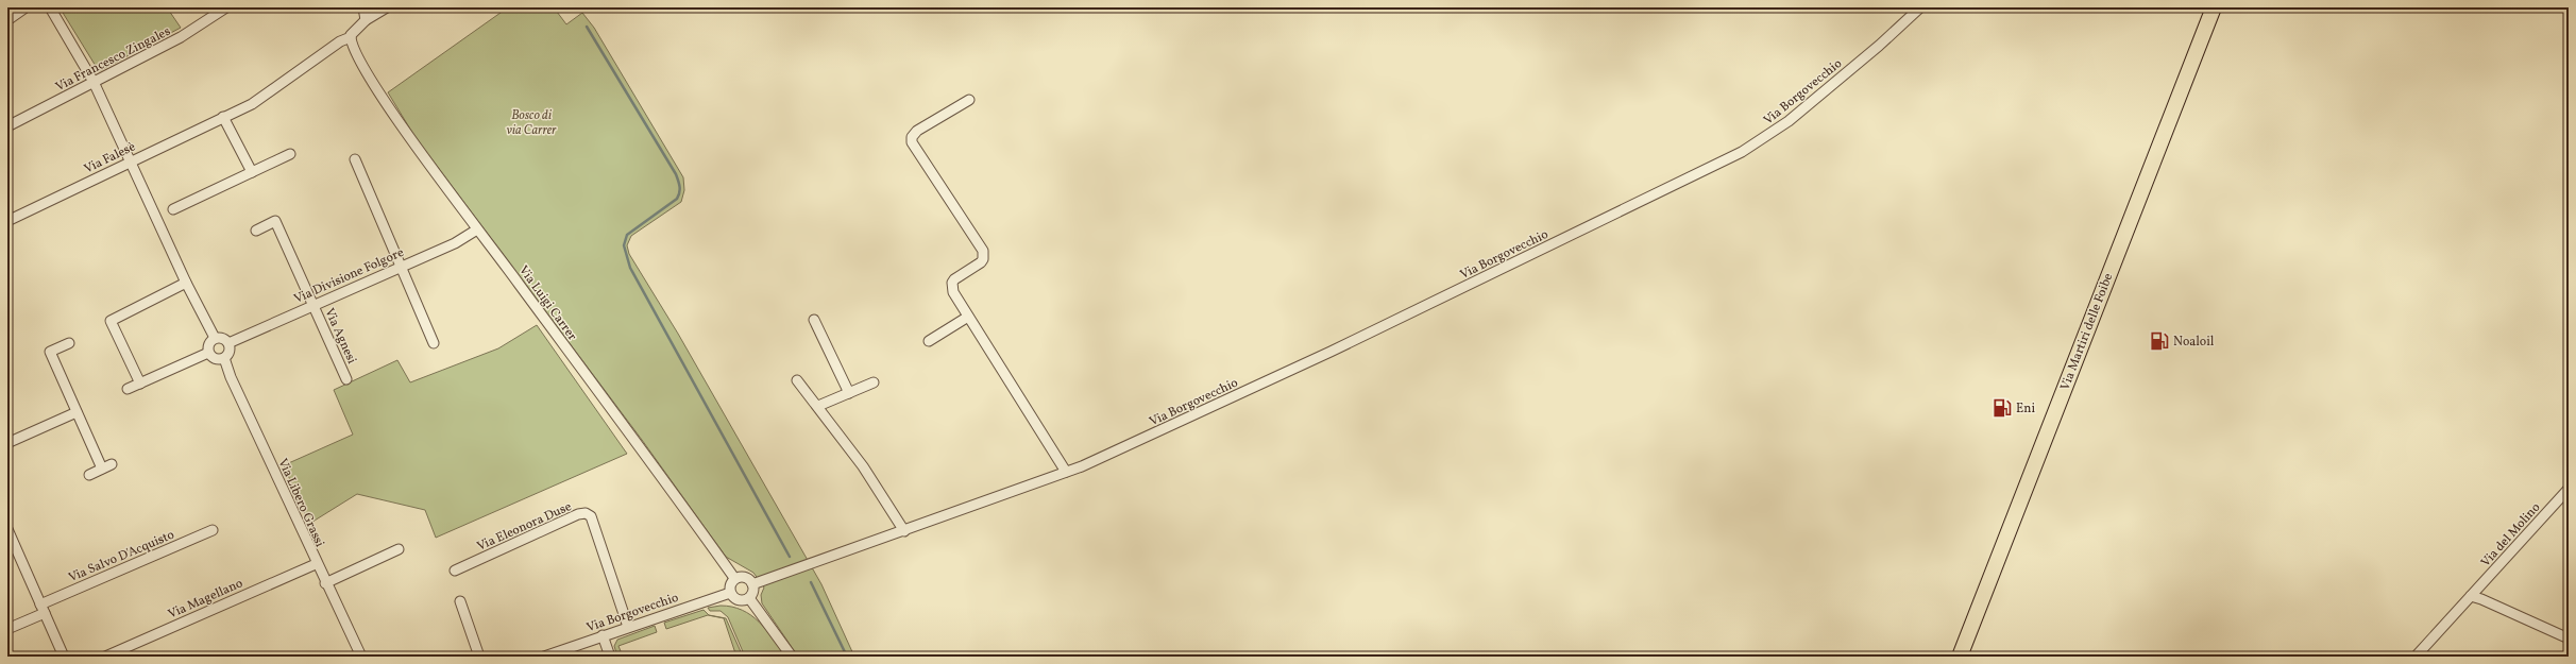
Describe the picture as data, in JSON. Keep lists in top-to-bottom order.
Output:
{
  "streets": {
    "highway": ["Via Martiri delle Foibe"],
    "street": [
      "Via Francesco Zingales",
      "Via Borgovecchio",
      "Via Falesè",
      "Via Divisione Folgore",
      "Via Luigi Carrer",
      "Via Agnesi",
      "Via Libero Grassi",
      "Via Eleonora Duse",
      "Via del Molino",
      "Via Salvo D'Acquisto",
      "Via Magellano"
    ]
  },
  "crossings": [
    ["Via Borgovecchio", "Via Luigi Carrer"],
    ["Via Borgovecchio", "Via Eleonora Duse"],
    ["Via Falesè", "Via Luigi Carrer"],
    ["Via Divisione Folgore", "Via Luigi Carrer"],
    ["Via Divisione Folgore", "Via Agnesi"],
    ["Via Divisione Folgore", "Via Libero Grassi"],
    ["Via Libero Grassi", "Via Magellano"]
  ],
  "parks": ["Bosco di via Carrer"],
  "places": {
    "fuel station": ["Noaloil", "Eni"]
  }
}
